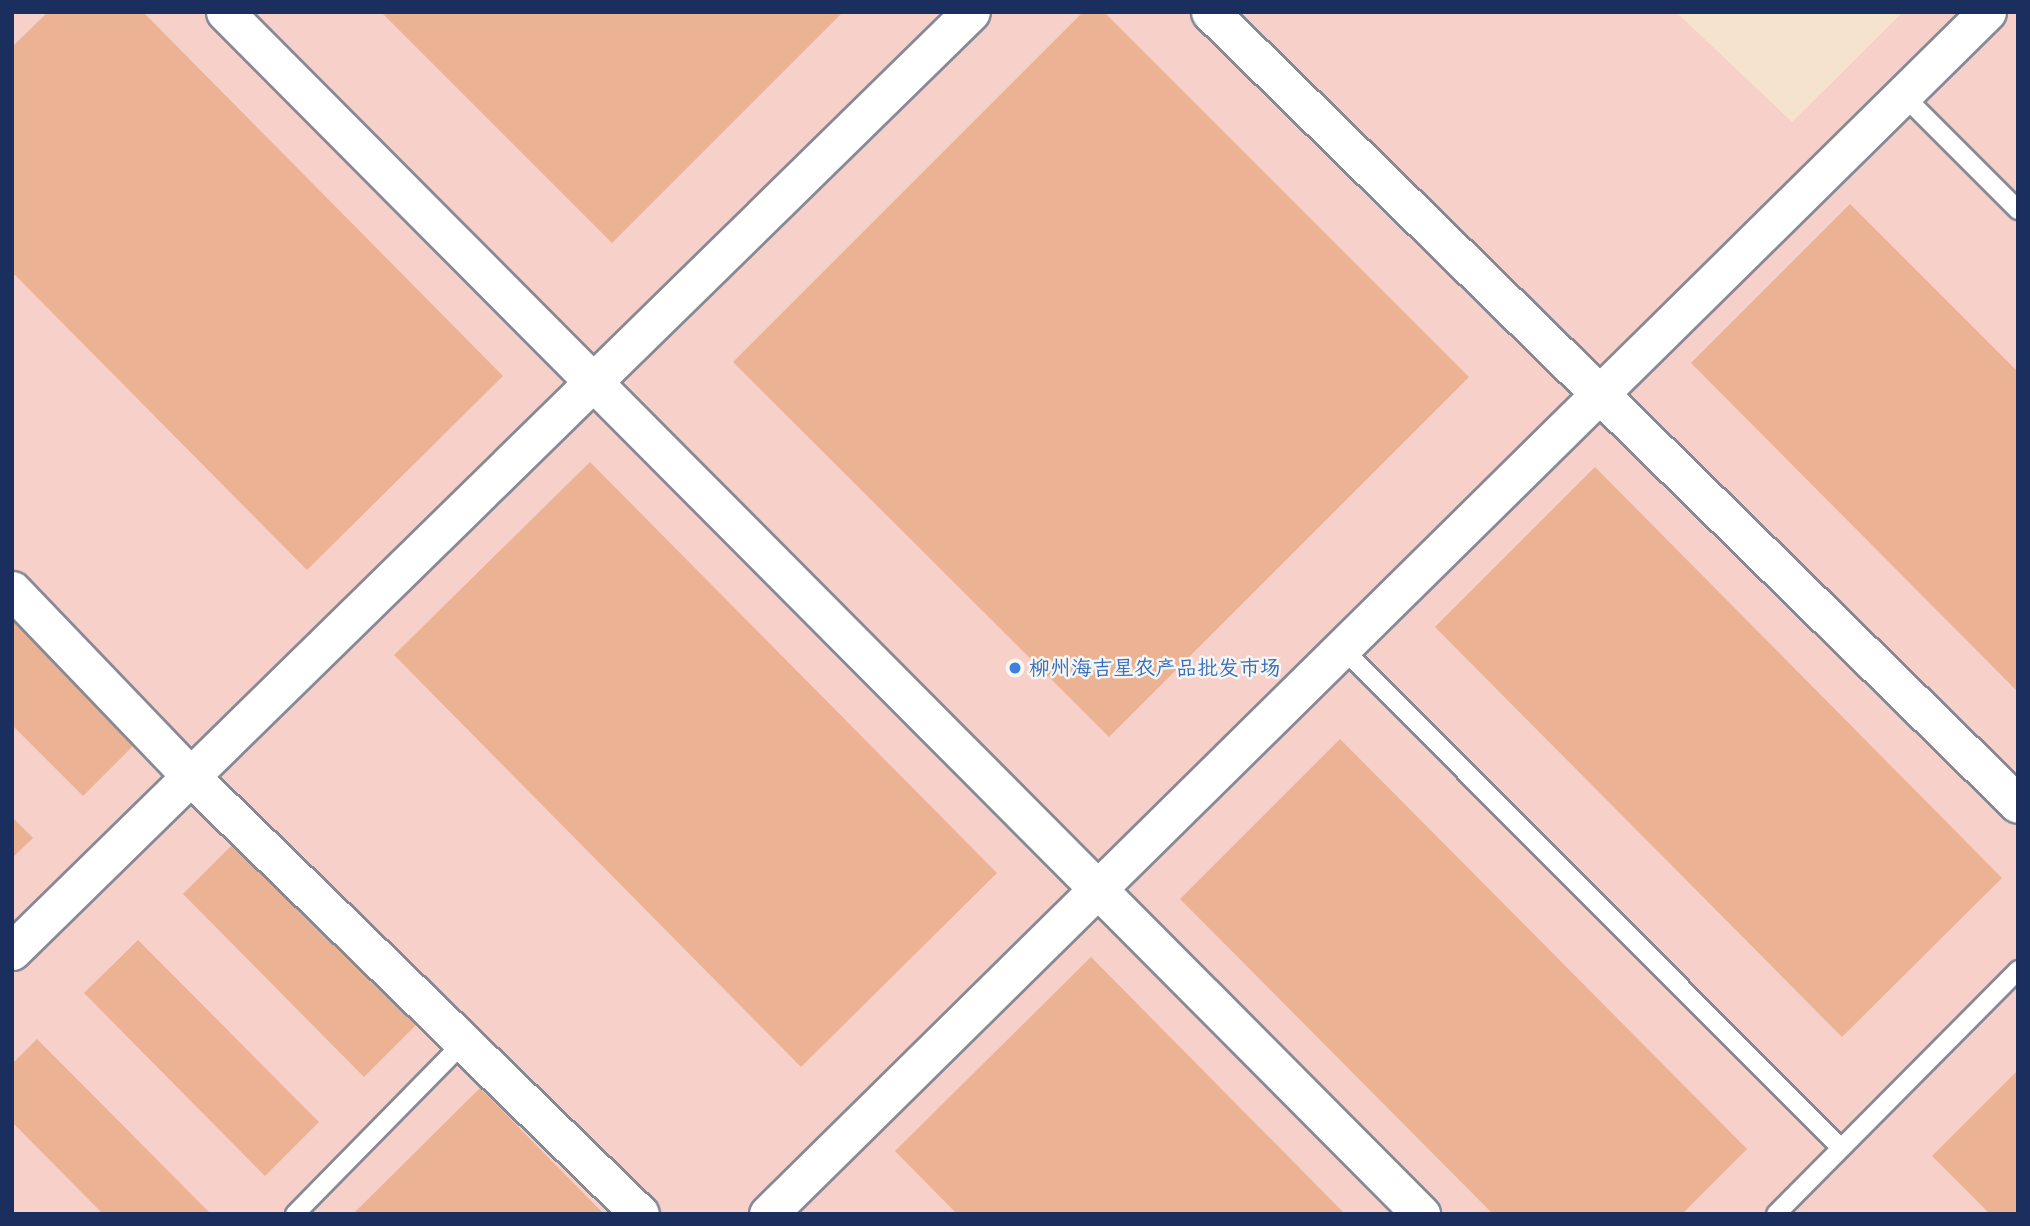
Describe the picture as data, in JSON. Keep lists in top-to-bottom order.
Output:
{
  "places": ["柳州海吉星农产品批发市场"]
}
